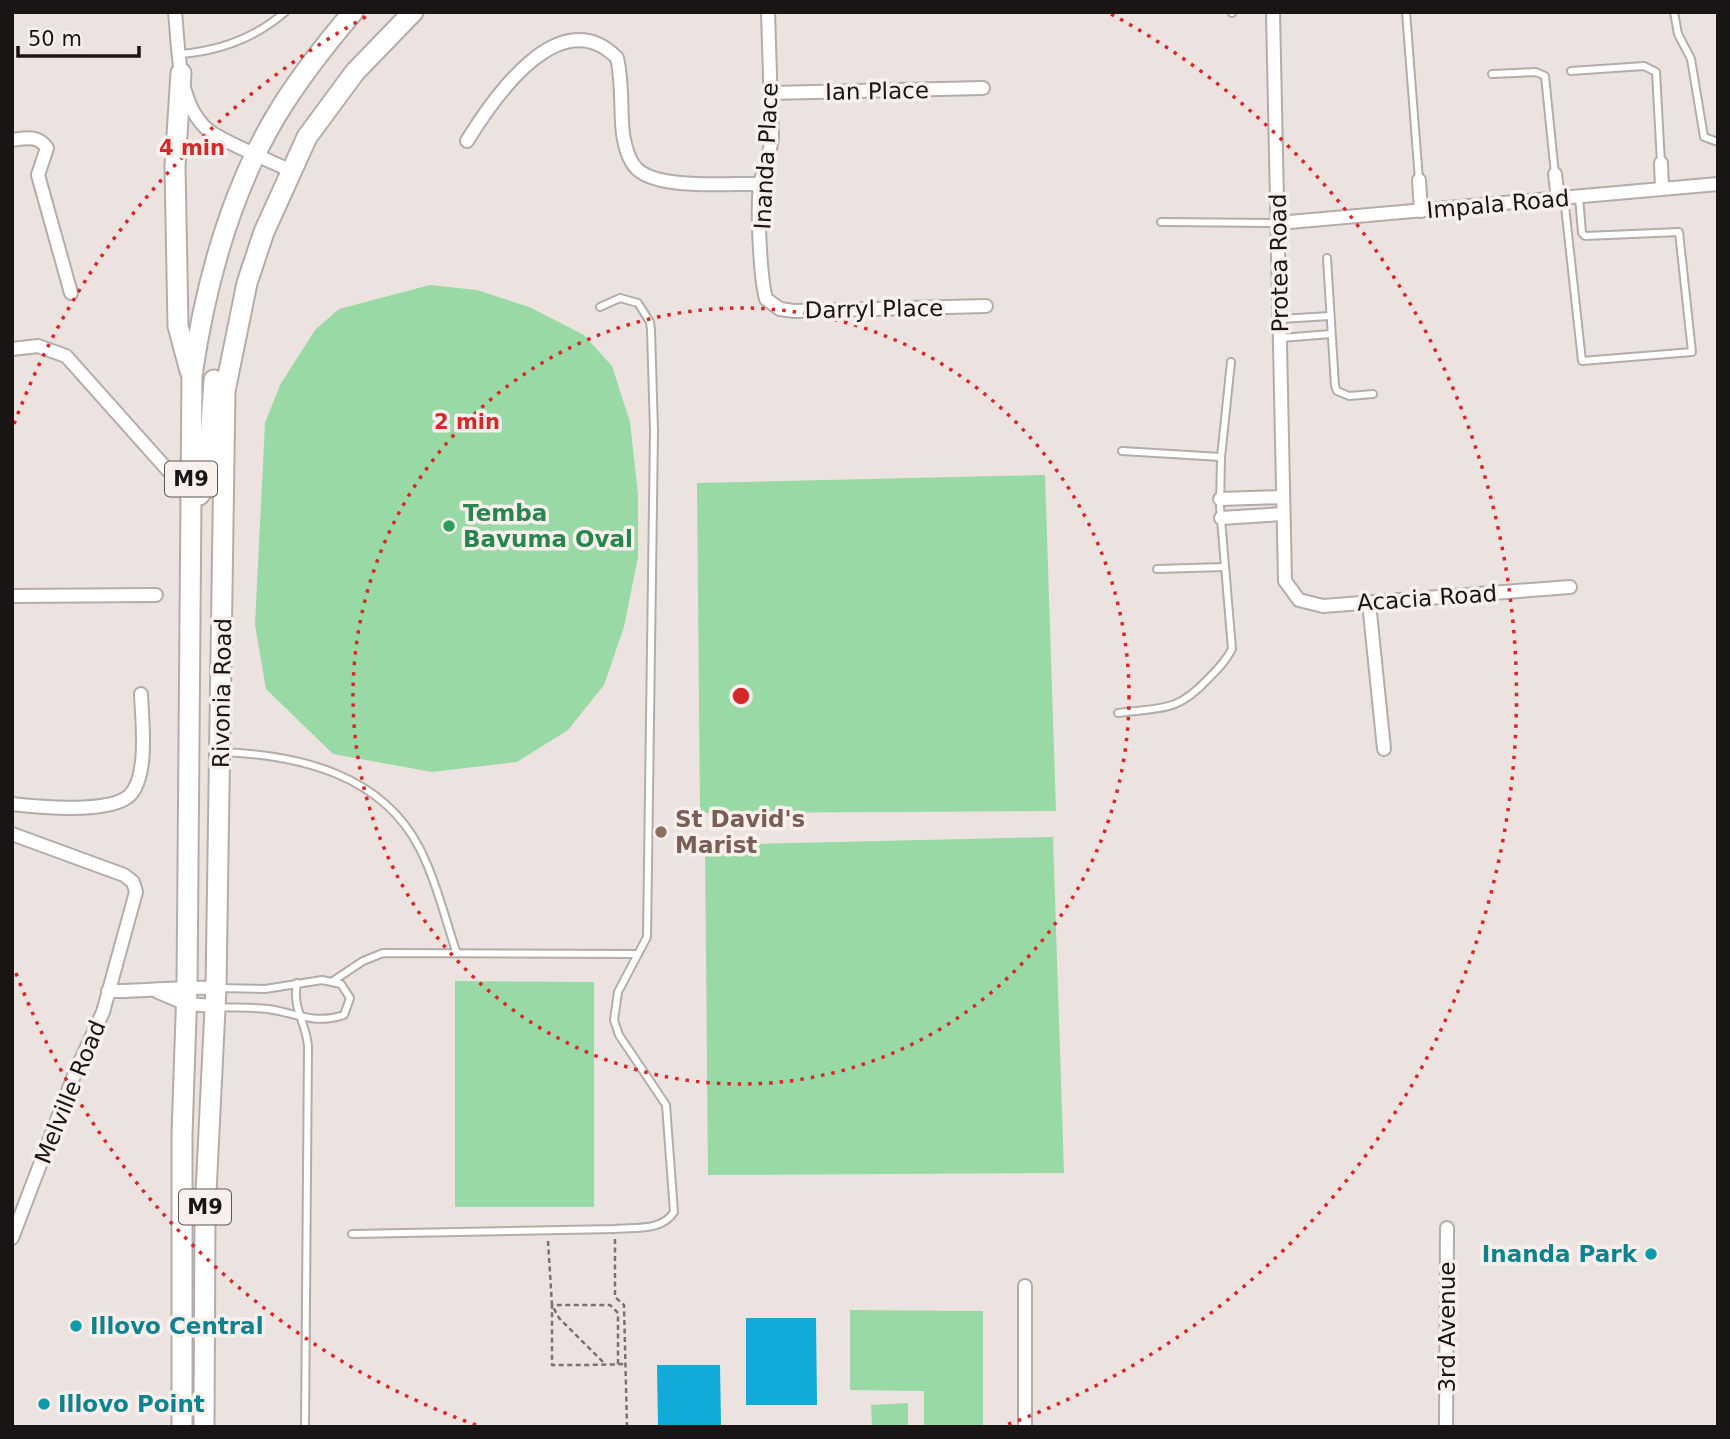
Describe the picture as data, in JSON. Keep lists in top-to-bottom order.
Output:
{
  "streets": {
    "main road": ["M9", "Rivonia Road"],
    "street": [
      "Ian Place",
      "Inanda Place",
      "Impala Road",
      "Protea Road",
      "Darryl Place",
      "Acacia Road",
      "Melville Road",
      "3rd Avenue"
    ]
  },
  "crossings": [
    ["Ian Place", "Inanda Place"],
    ["Inanda Place", "Darryl Place"],
    ["Impala Road", "Protea Road"],
    ["Protea Road", "Acacia Road"],
    ["Rivonia Road", "Melville Road"]
  ],
  "places": [
    "Temba Bavuma Oval",
    "St David's Marist",
    "Inanda Park",
    "Illovo Central",
    "Illovo Point"
  ],
  "scale_bar": "50 m",
  "rings": ["4 min", "2 min"]
}
